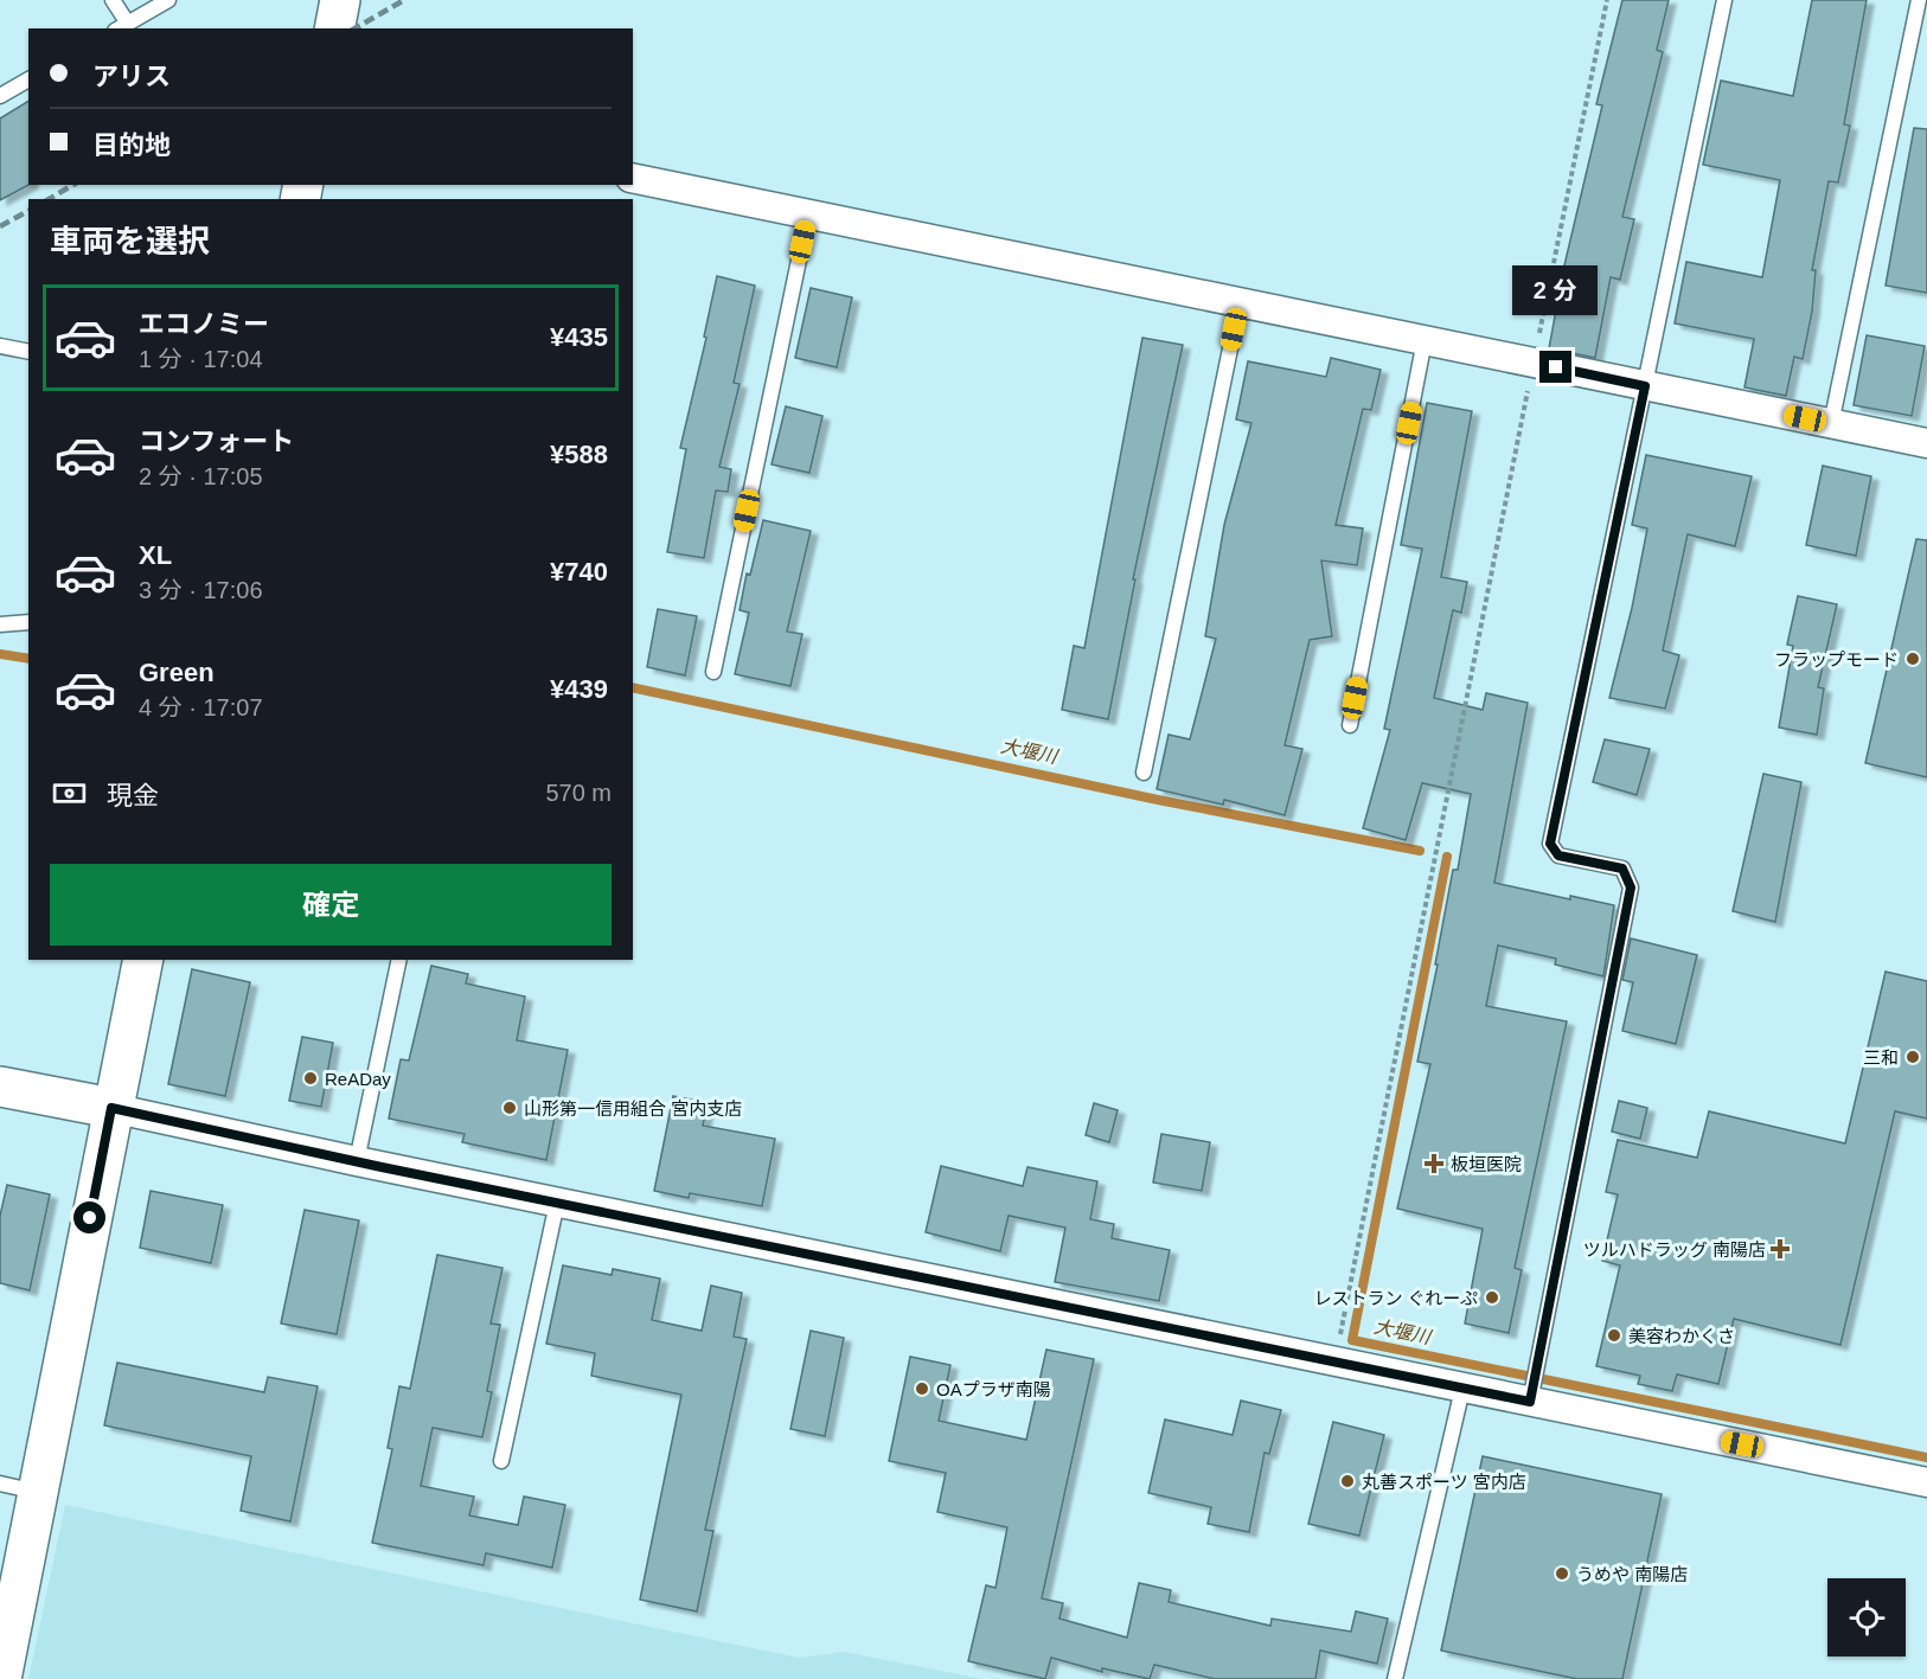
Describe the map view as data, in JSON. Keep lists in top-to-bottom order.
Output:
{
  "water": ["大堰川"],
  "places": {
    "other": [
      "フラップモード",
      "三和",
      "ReADay",
      "山形第一信用組合 宮内支店",
      "レストラン ぐれーぷ",
      "美容わかくさ",
      "OAプラザ南陽",
      "丸善スポーツ 宮内店",
      "うめや 南陽店"
    ],
    "health": ["板垣医院", "ツルハドラッグ 南陽店"]
  },
  "page": {
    "banner": ["アリス", "目的地"],
    "heading": "車両を選択",
    "bubble": "2 分",
    "list": [
      {
        "name": "エコノミー",
        "note": "1 分 · 17:04",
        "value": "¥435"
      },
      {
        "name": "コンフォート",
        "note": "2 分 · 17:05",
        "value": "¥588"
      },
      {
        "name": "XL",
        "note": "3 分 · 17:06",
        "value": "¥740"
      },
      {
        "name": "Green",
        "note": "4 分 · 17:07",
        "value": "¥439"
      }
    ],
    "pay": ["現金", "570 m"],
    "buttons": "確定"
  }
}
